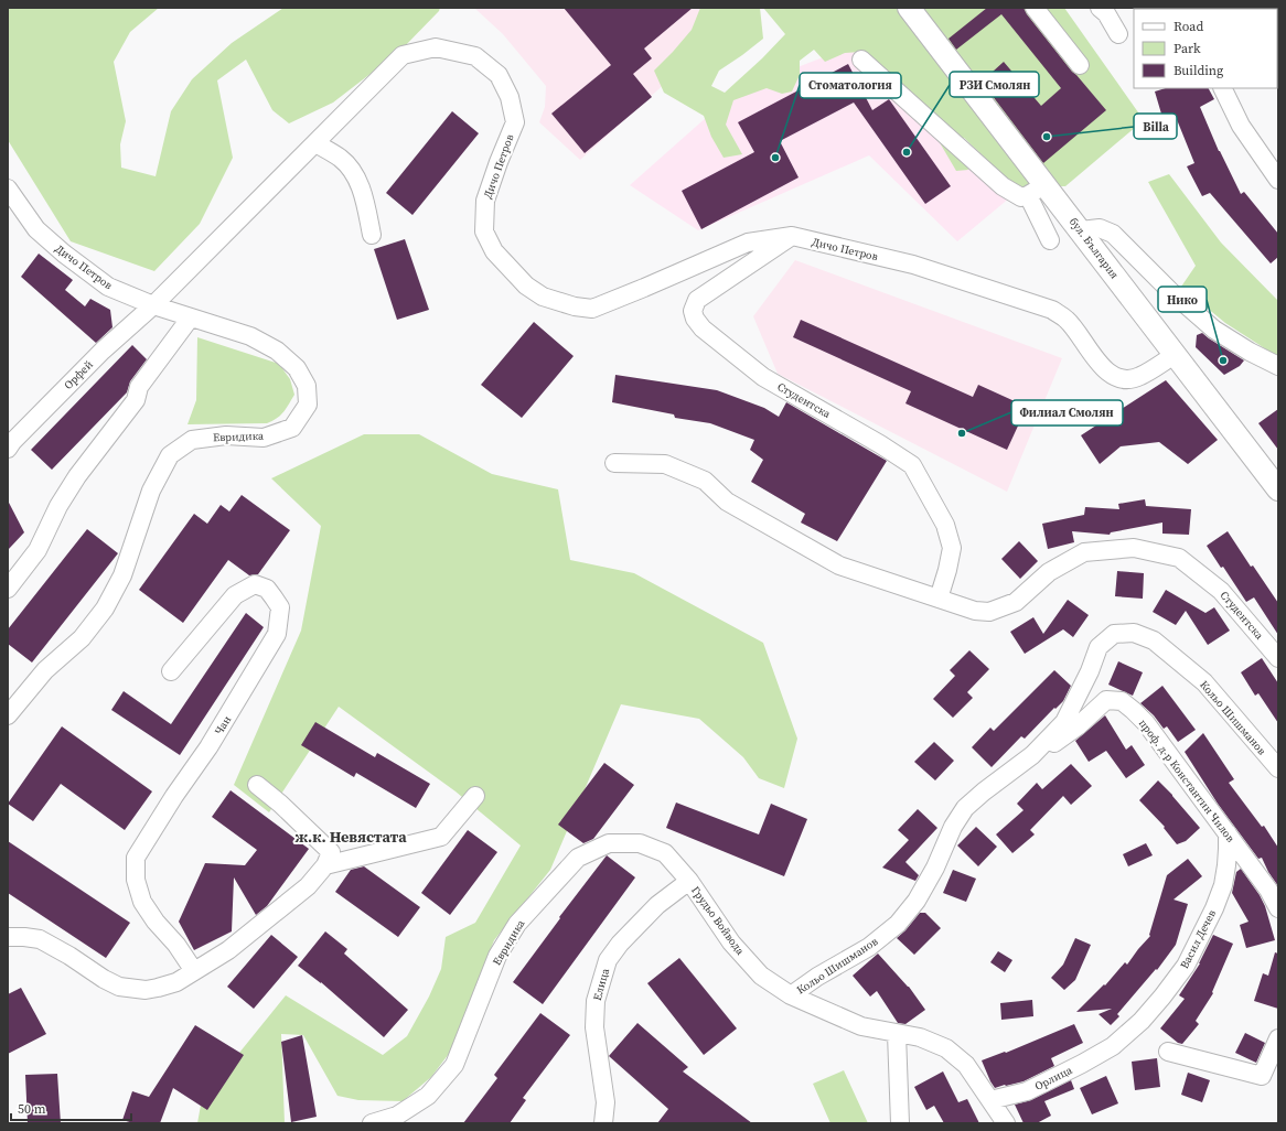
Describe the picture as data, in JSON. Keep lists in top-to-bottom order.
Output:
{
  "streets": {
    "street": [
      "Дичо Петров",
      "бул. България",
      "Орфей",
      "Студентска",
      "Евридика",
      "Кольо Шишманов",
      "Чан",
      "проф. д-р Константин Чилов",
      "Грудьо Войвода",
      "Васил Дечев",
      "Елица",
      "Орлица"
    ]
  },
  "crossings": [
    ["Дичо Петров", "бул. България"],
    ["Дичо Петров", "Орфей"],
    ["Дичо Петров", "Студентска"],
    ["Дичо Петров", "Евридика"],
    ["Орфей", "Евридика"],
    ["Евридика", "Грудьо Войвода"],
    ["Евридика", "Елица"],
    ["Кольо Шишманов", "проф. д-р Константин Чилов"],
    ["Кольо Шишманов", "Грудьо Войвода"],
    ["проф. д-р Константин Чилов", "Васил Дечев"],
    ["Грудьо Войвода", "Елица"],
    ["Грудьо Войвода", "Орлица"],
    ["Васил Дечев", "Орлица"]
  ],
  "districts": ["ж.к. Невястата"],
  "places": [
    "Billa",
    "РЗИ Смолян",
    "Стоматология",
    "Нико",
    "Филиал Смолян"
  ],
  "legend": ["Road", "Park", "Building"],
  "scale_bar": "50 m"
}
